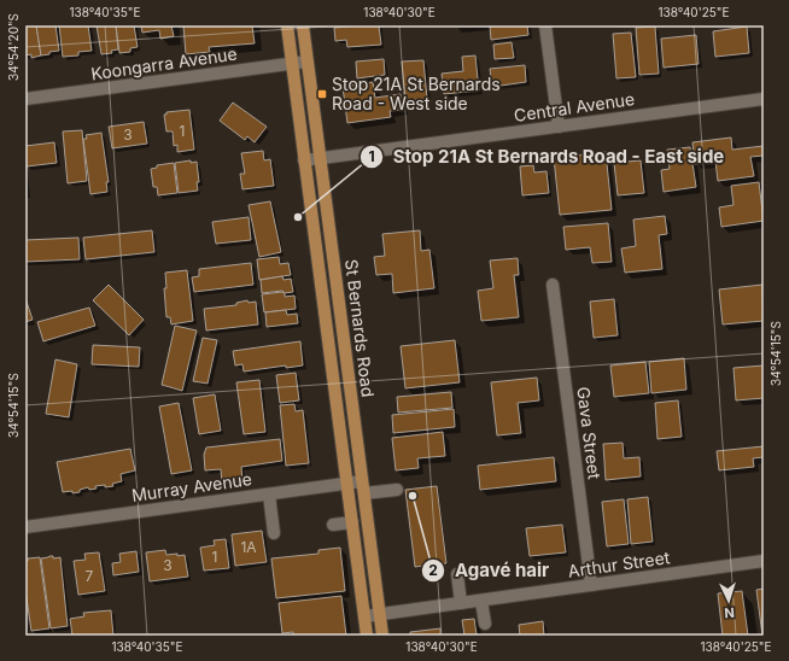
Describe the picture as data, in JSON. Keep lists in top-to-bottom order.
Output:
{
  "streets": {
    "main road": ["St Bernards Road"],
    "street": [
      "Koongarra Avenue",
      "Central Avenue",
      "Gava Street",
      "Murray Avenue",
      "Arthur Street"
    ]
  },
  "crossings": [
    ["Koongarra Avenue", "St Bernards Road"],
    ["Central Avenue", "St Bernards Road"],
    ["St Bernards Road", "Murray Avenue"],
    ["St Bernards Road", "Arthur Street"],
    ["Gava Street", "Arthur Street"]
  ],
  "places": {
    "transit": ["Stop 21A St Bernards Road - West side"],
    "other": ["Stop 21A St Bernards Road - East side", "Agavé hair"]
  },
  "house_numbers": [
    "1",
    "3",
    "1A",
    "1",
    "3",
    "7"
  ],
  "north": "bottom",
  "coordinates": [
    "138°40'35\"E",
    "138°40'30\"E",
    "138°40'25\"E",
    "34°54'20\"S",
    "34°54'15\"S"
  ]
}
